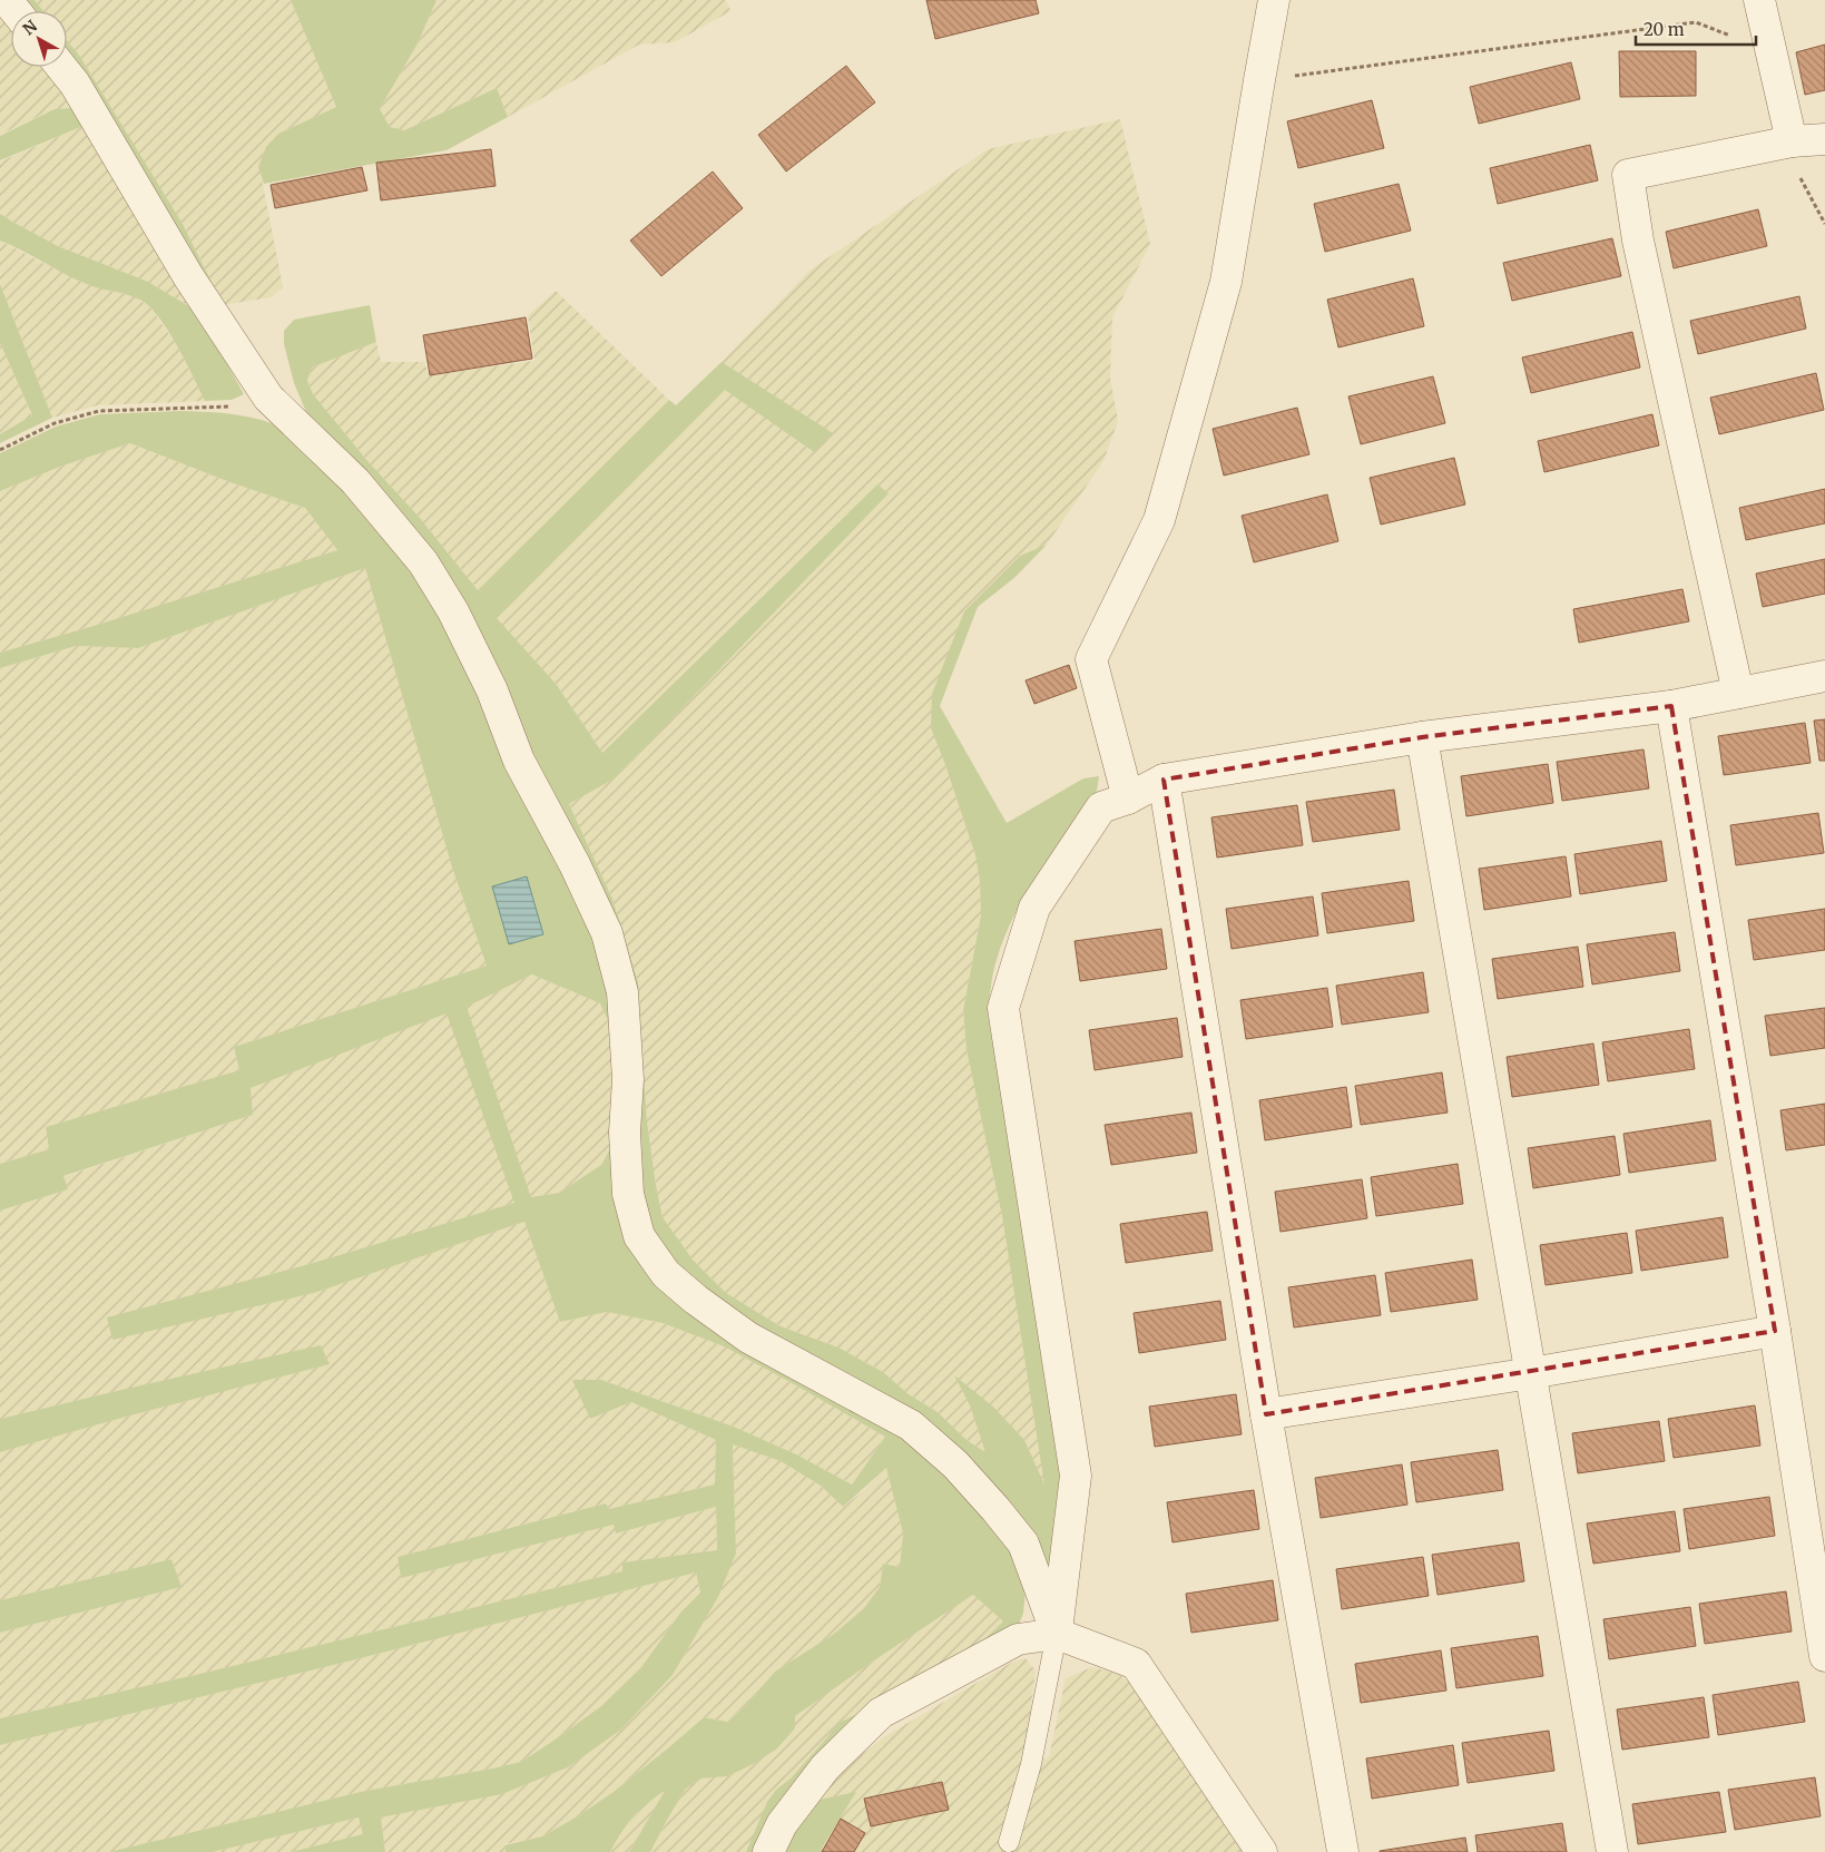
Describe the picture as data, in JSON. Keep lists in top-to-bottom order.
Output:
{
  "scale_bar": "20 m",
  "north": "top left"
}
